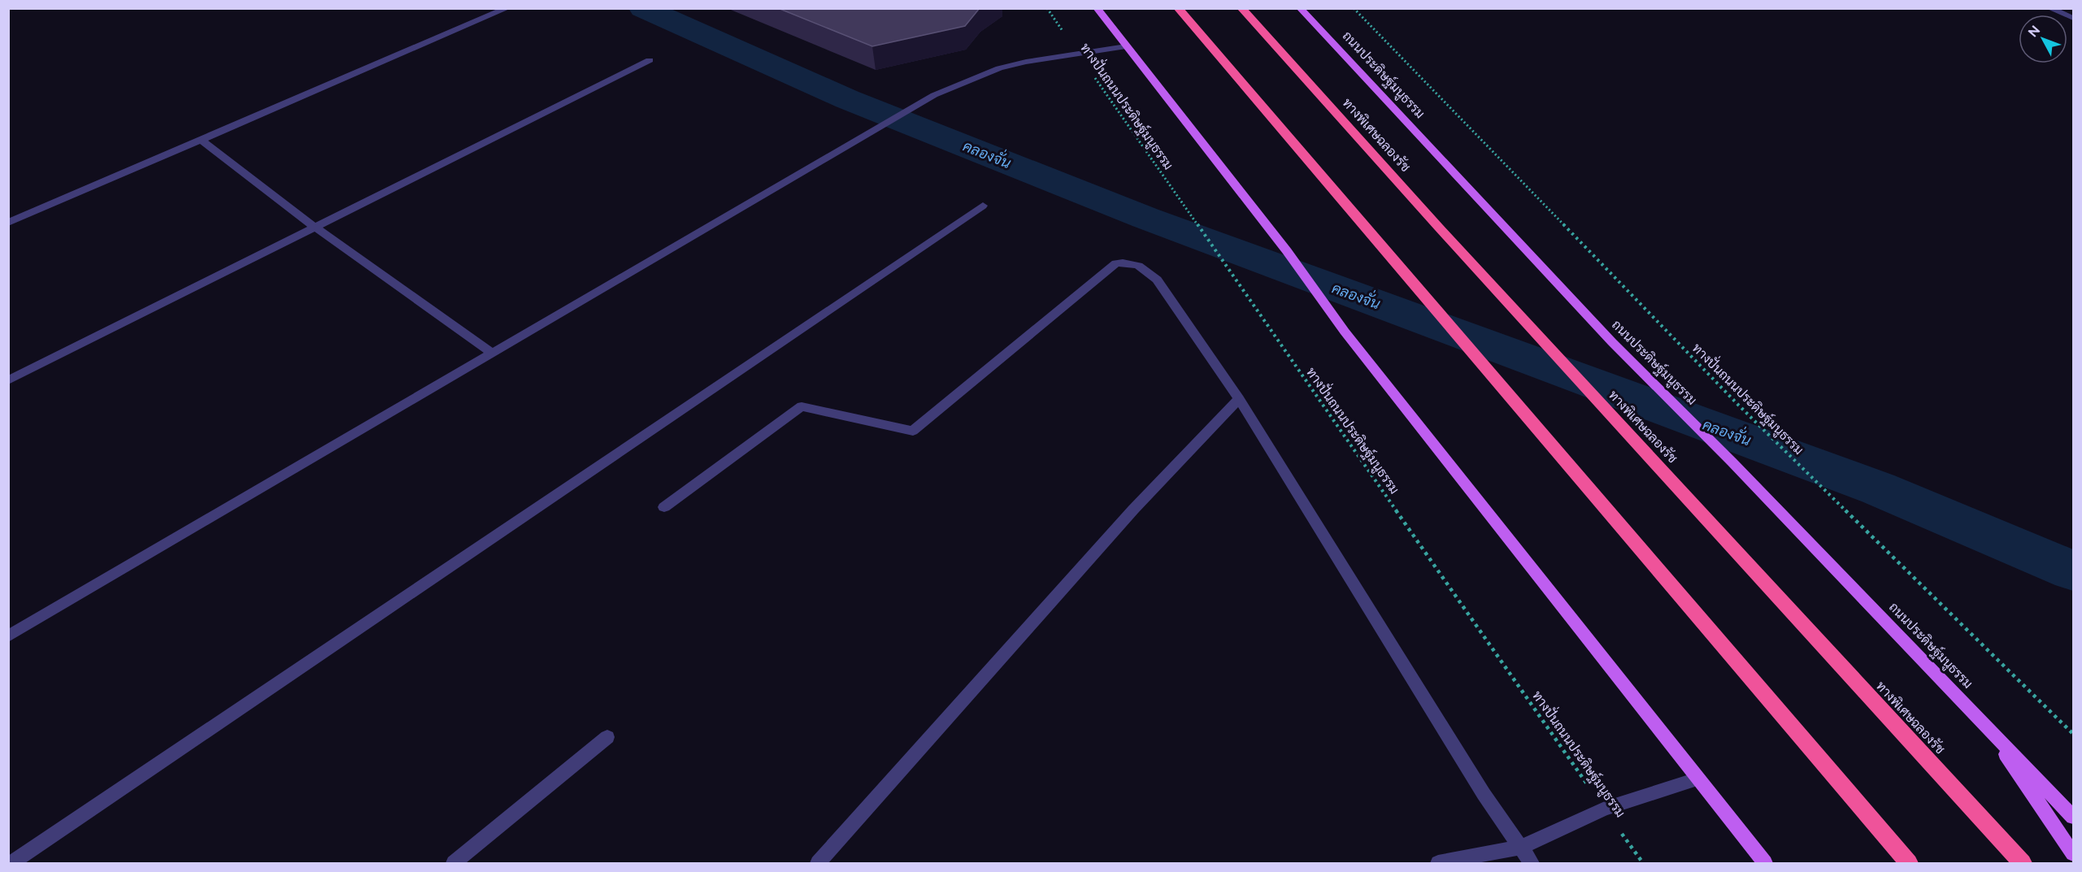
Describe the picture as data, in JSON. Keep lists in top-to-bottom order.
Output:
{
  "streets": {
    "highway": ["ทางพิเศษฉลองรัช"],
    "main road": ["ถนนประดิษฐ์มนูธรรม"],
    "path": ["ทางปั่นถนนประดิษฐ์มนูธรรม"]
  },
  "water": ["คลองจั่น"],
  "north": "top left"
}
